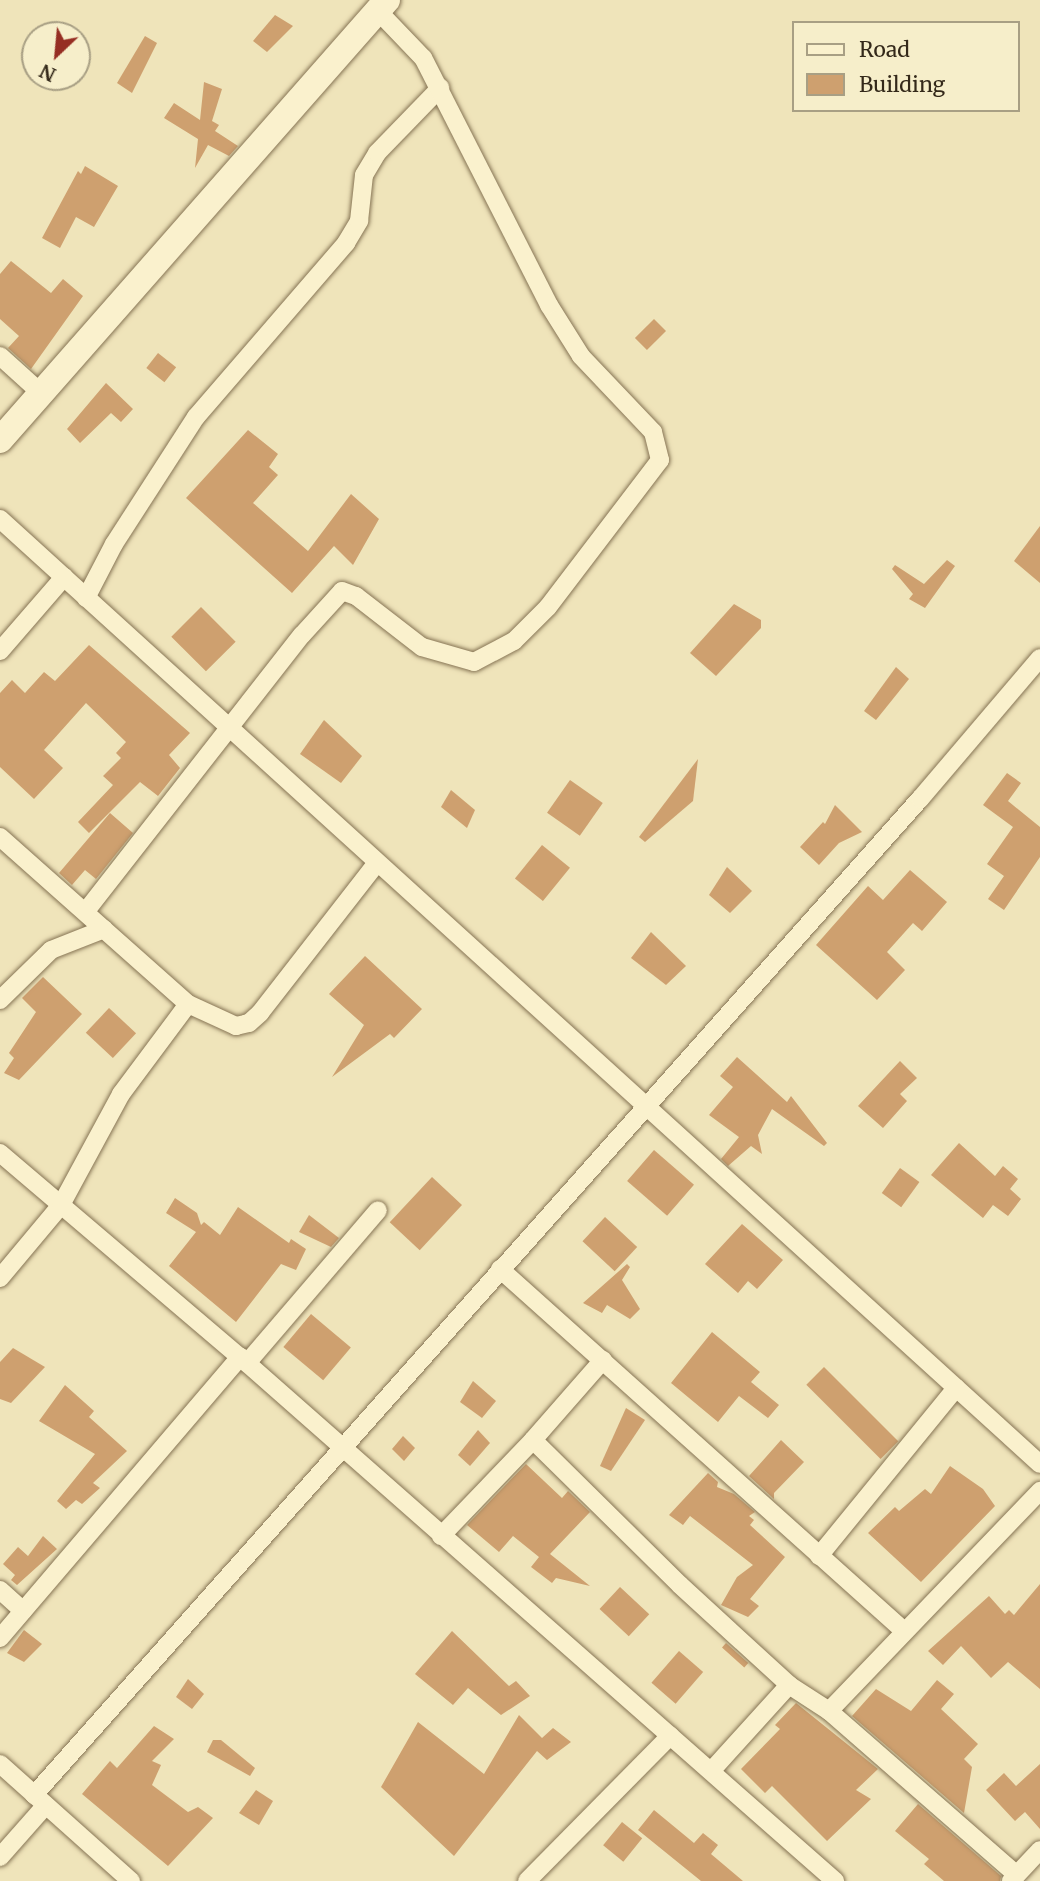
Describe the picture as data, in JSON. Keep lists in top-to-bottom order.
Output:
{
  "legend": ["Road", "Building"],
  "north": "bottom left"
}
